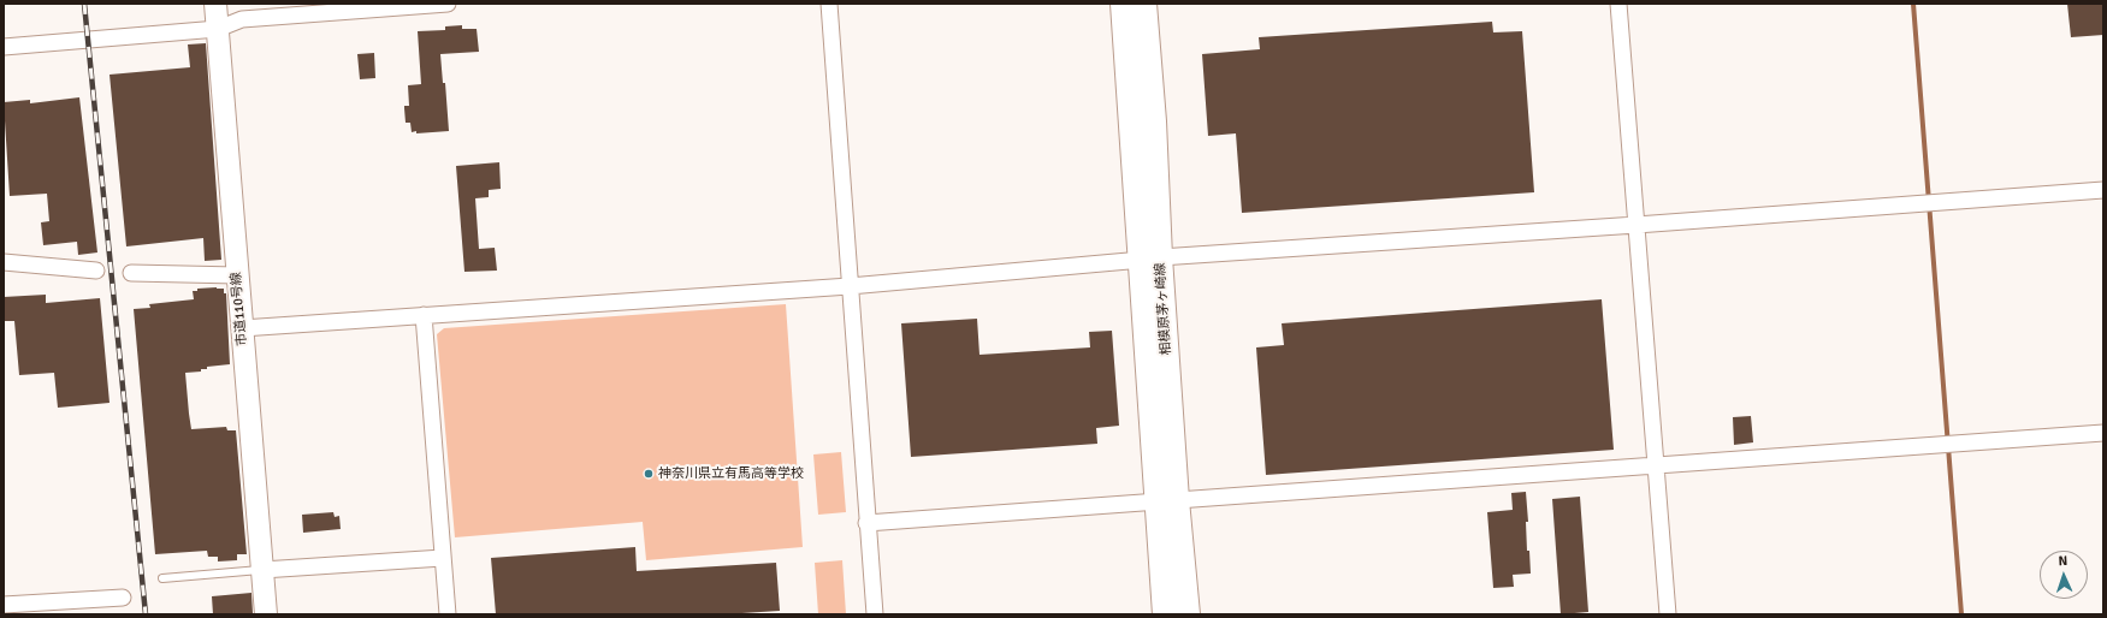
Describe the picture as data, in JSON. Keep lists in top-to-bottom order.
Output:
{
  "streets": {
    "main road": ["相模原茅ヶ崎線"],
    "street": ["市道110号線"]
  },
  "places": ["神奈川県立有馬高等学校"],
  "north": "top"
}
